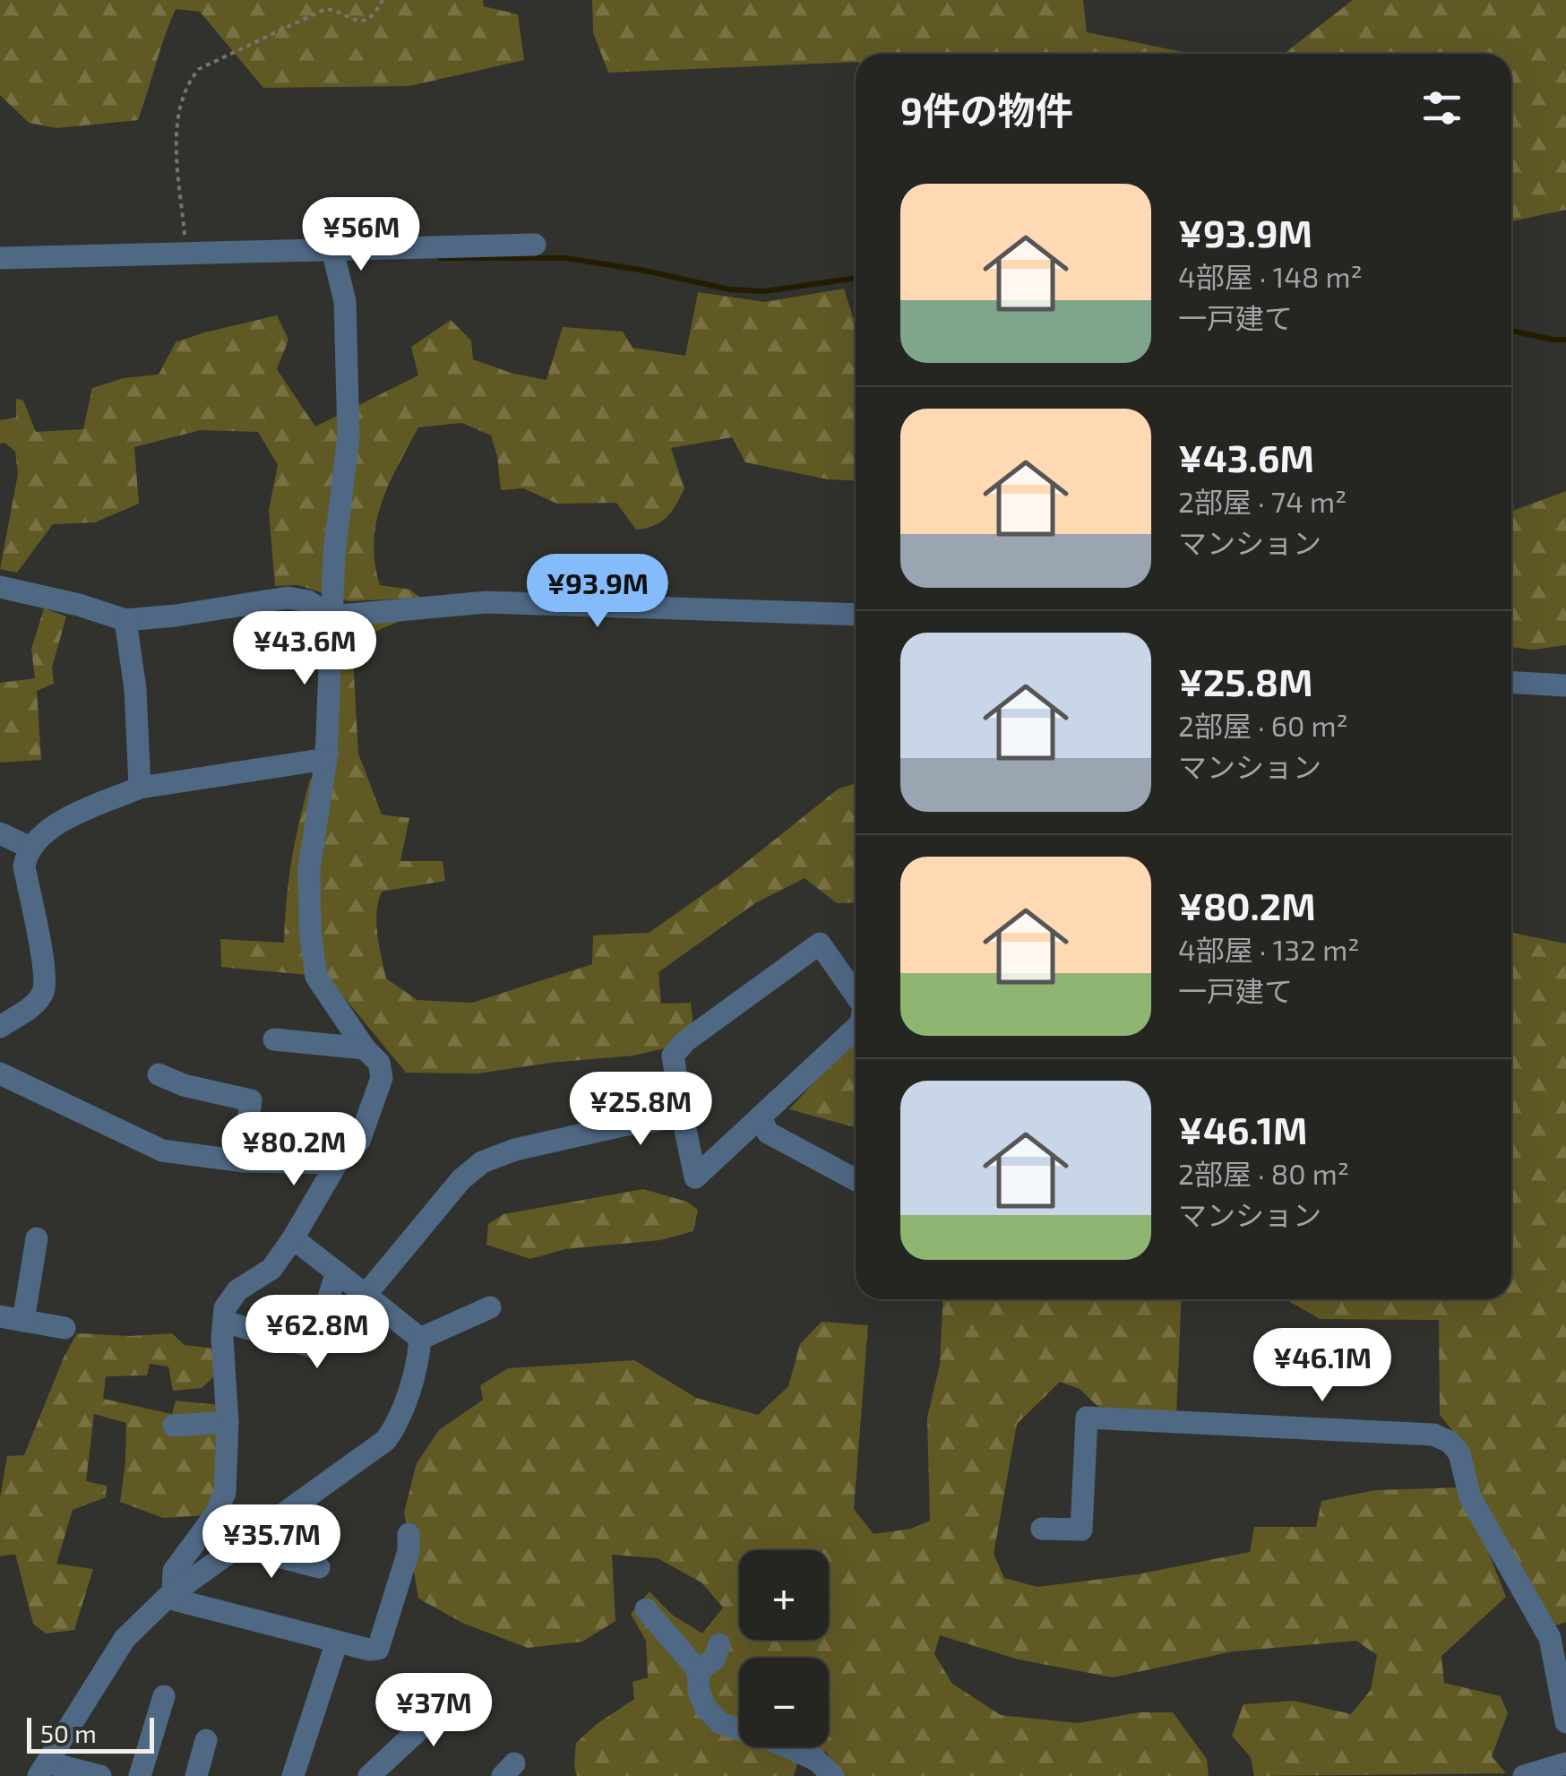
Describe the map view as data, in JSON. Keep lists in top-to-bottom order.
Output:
{
  "scale_bar": "50 m",
  "page": {
    "heading": "9件の物件",
    "list": [
      {
        "name": "¥93.9M",
        "note": "4部屋 · 148 m² · 一戸建て"
      },
      {
        "name": "¥43.6M",
        "note": "2部屋 · 74 m² · マンション"
      },
      {
        "name": "¥25.8M",
        "note": "2部屋 · 60 m² · マンション"
      },
      {
        "name": "¥80.2M",
        "note": "4部屋 · 132 m² · 一戸建て"
      },
      {
        "name": "¥46.1M",
        "note": "2部屋 · 80 m² · マンション"
      }
    ],
    "price": [
      "¥56M",
      "¥93.9M",
      "¥43.6M",
      "¥25.8M",
      "¥80.2M",
      "¥62.8M",
      "¥46.1M",
      "¥35.7M",
      "¥37M"
    ],
    "map_buttons": ["+", "−"],
    "scale": "50 m"
  }
}
